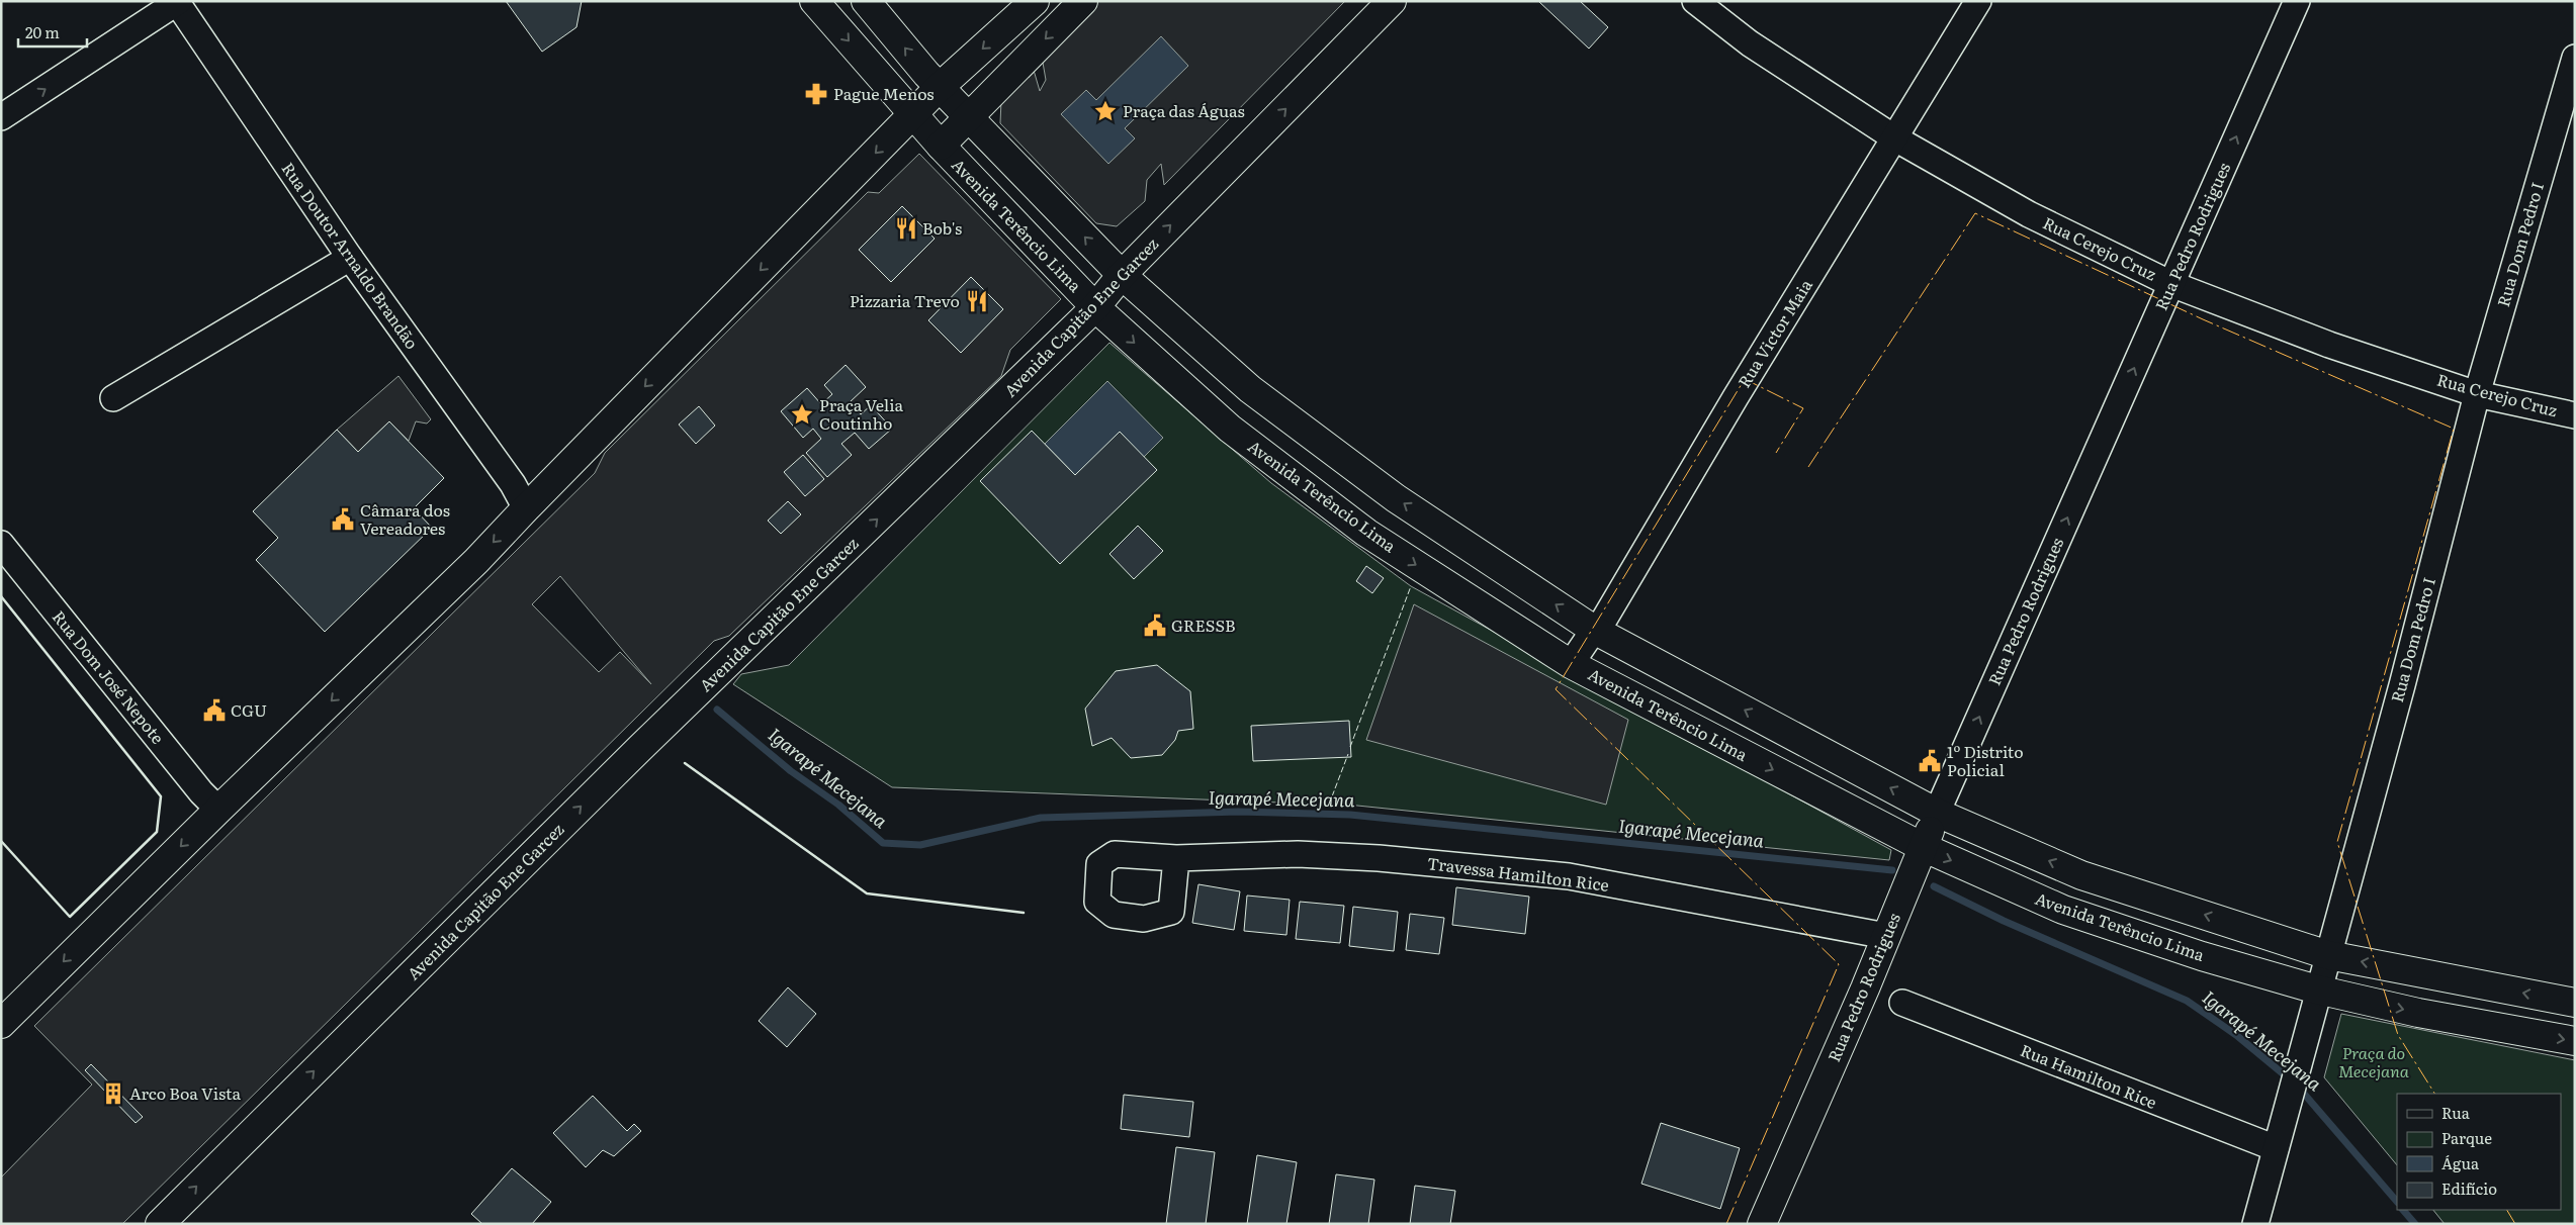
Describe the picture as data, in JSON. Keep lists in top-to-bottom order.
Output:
{
  "streets": {
    "main road": ["Avenida Terêncio Lima", "Rua Pedro Rodrigues", "Avenida Capitão Ene Garcez"],
    "street": [
      "Rua Dom Pedro I",
      "Rua Cerejo Cruz",
      "Rua Doutor Arnaldo Brandão",
      "Rua Victor Maia",
      "Rua Dom José Nepote",
      "Travessa Hamilton Rice",
      "Rua Hamilton Rice"
    ]
  },
  "crossings": [
    ["Avenida Terêncio Lima", "Rua Pedro Rodrigues"],
    ["Avenida Terêncio Lima", "Rua Dom Pedro I"],
    ["Avenida Terêncio Lima", "Avenida Capitão Ene Garcez"],
    ["Avenida Terêncio Lima", "Rua Victor Maia"],
    ["Rua Pedro Rodrigues", "Rua Cerejo Cruz"],
    ["Rua Pedro Rodrigues", "Travessa Hamilton Rice"],
    ["Rua Dom Pedro I", "Rua Cerejo Cruz"],
    ["Rua Dom Pedro I", "Rua Hamilton Rice"],
    ["Rua Cerejo Cruz", "Rua Victor Maia"]
  ],
  "one_way": ["Rua Pedro Rodrigues", "Avenida Capitão Ene Garcez"],
  "water": ["Igarapé Mecejana"],
  "parks": ["Praça do Mecejana"],
  "places": {
    "pharmacy": ["Pague Menos"],
    "place": ["Praça das Águas", "Praça Velia Coutinho"],
    "restaurant": ["Bob's", "Pizzaria Trevo"],
    "public building": [
      "Câmara dos Vereadores",
      "GRESSB",
      "CGU",
      "1º Distrito Policial"
    ],
    "building": ["Arco Boa Vista"]
  },
  "legend": [
    "Rua",
    "Parque",
    "Água",
    "Edifício"
  ],
  "scale_bar": "20 m"
}
